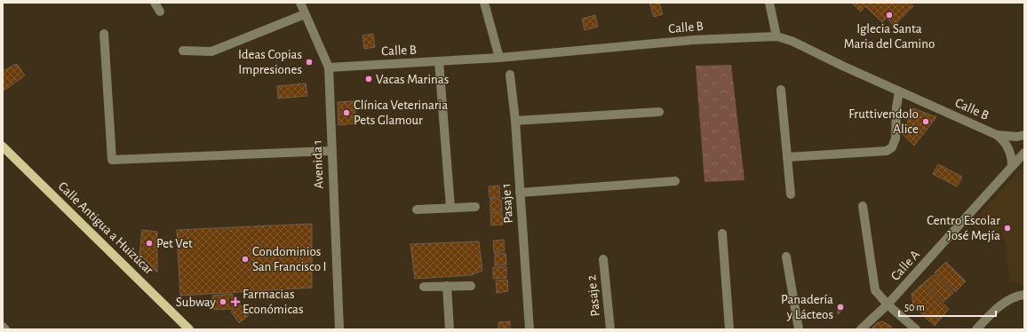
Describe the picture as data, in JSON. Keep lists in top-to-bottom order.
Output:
{
  "streets": {
    "main road": ["Calle Antigua a Huizúcar"],
    "street": [
      "Calle B",
      "Avenida 1",
      "Pasaje 1",
      "Calle A",
      "Pasaje 2"
    ]
  },
  "crossings": [
    ["Calle B", "Avenida 1"]
  ],
  "places": {
    "other": [
      "Iglecia Santa Maria del Camino",
      "Ideas Copias Impresiones",
      "Vacas Marinas",
      "Clínica Veterinaria Pets Glamour",
      "Fruttivendolo Alice",
      "Centro Escolar José Mejía",
      "Pet Vet",
      "Condominios San Francisco I",
      "Subway",
      "Panadería y Lácteos"
    ],
    "health": ["Farmacias Económicas"]
  },
  "scale_bar": "50 m"
}
